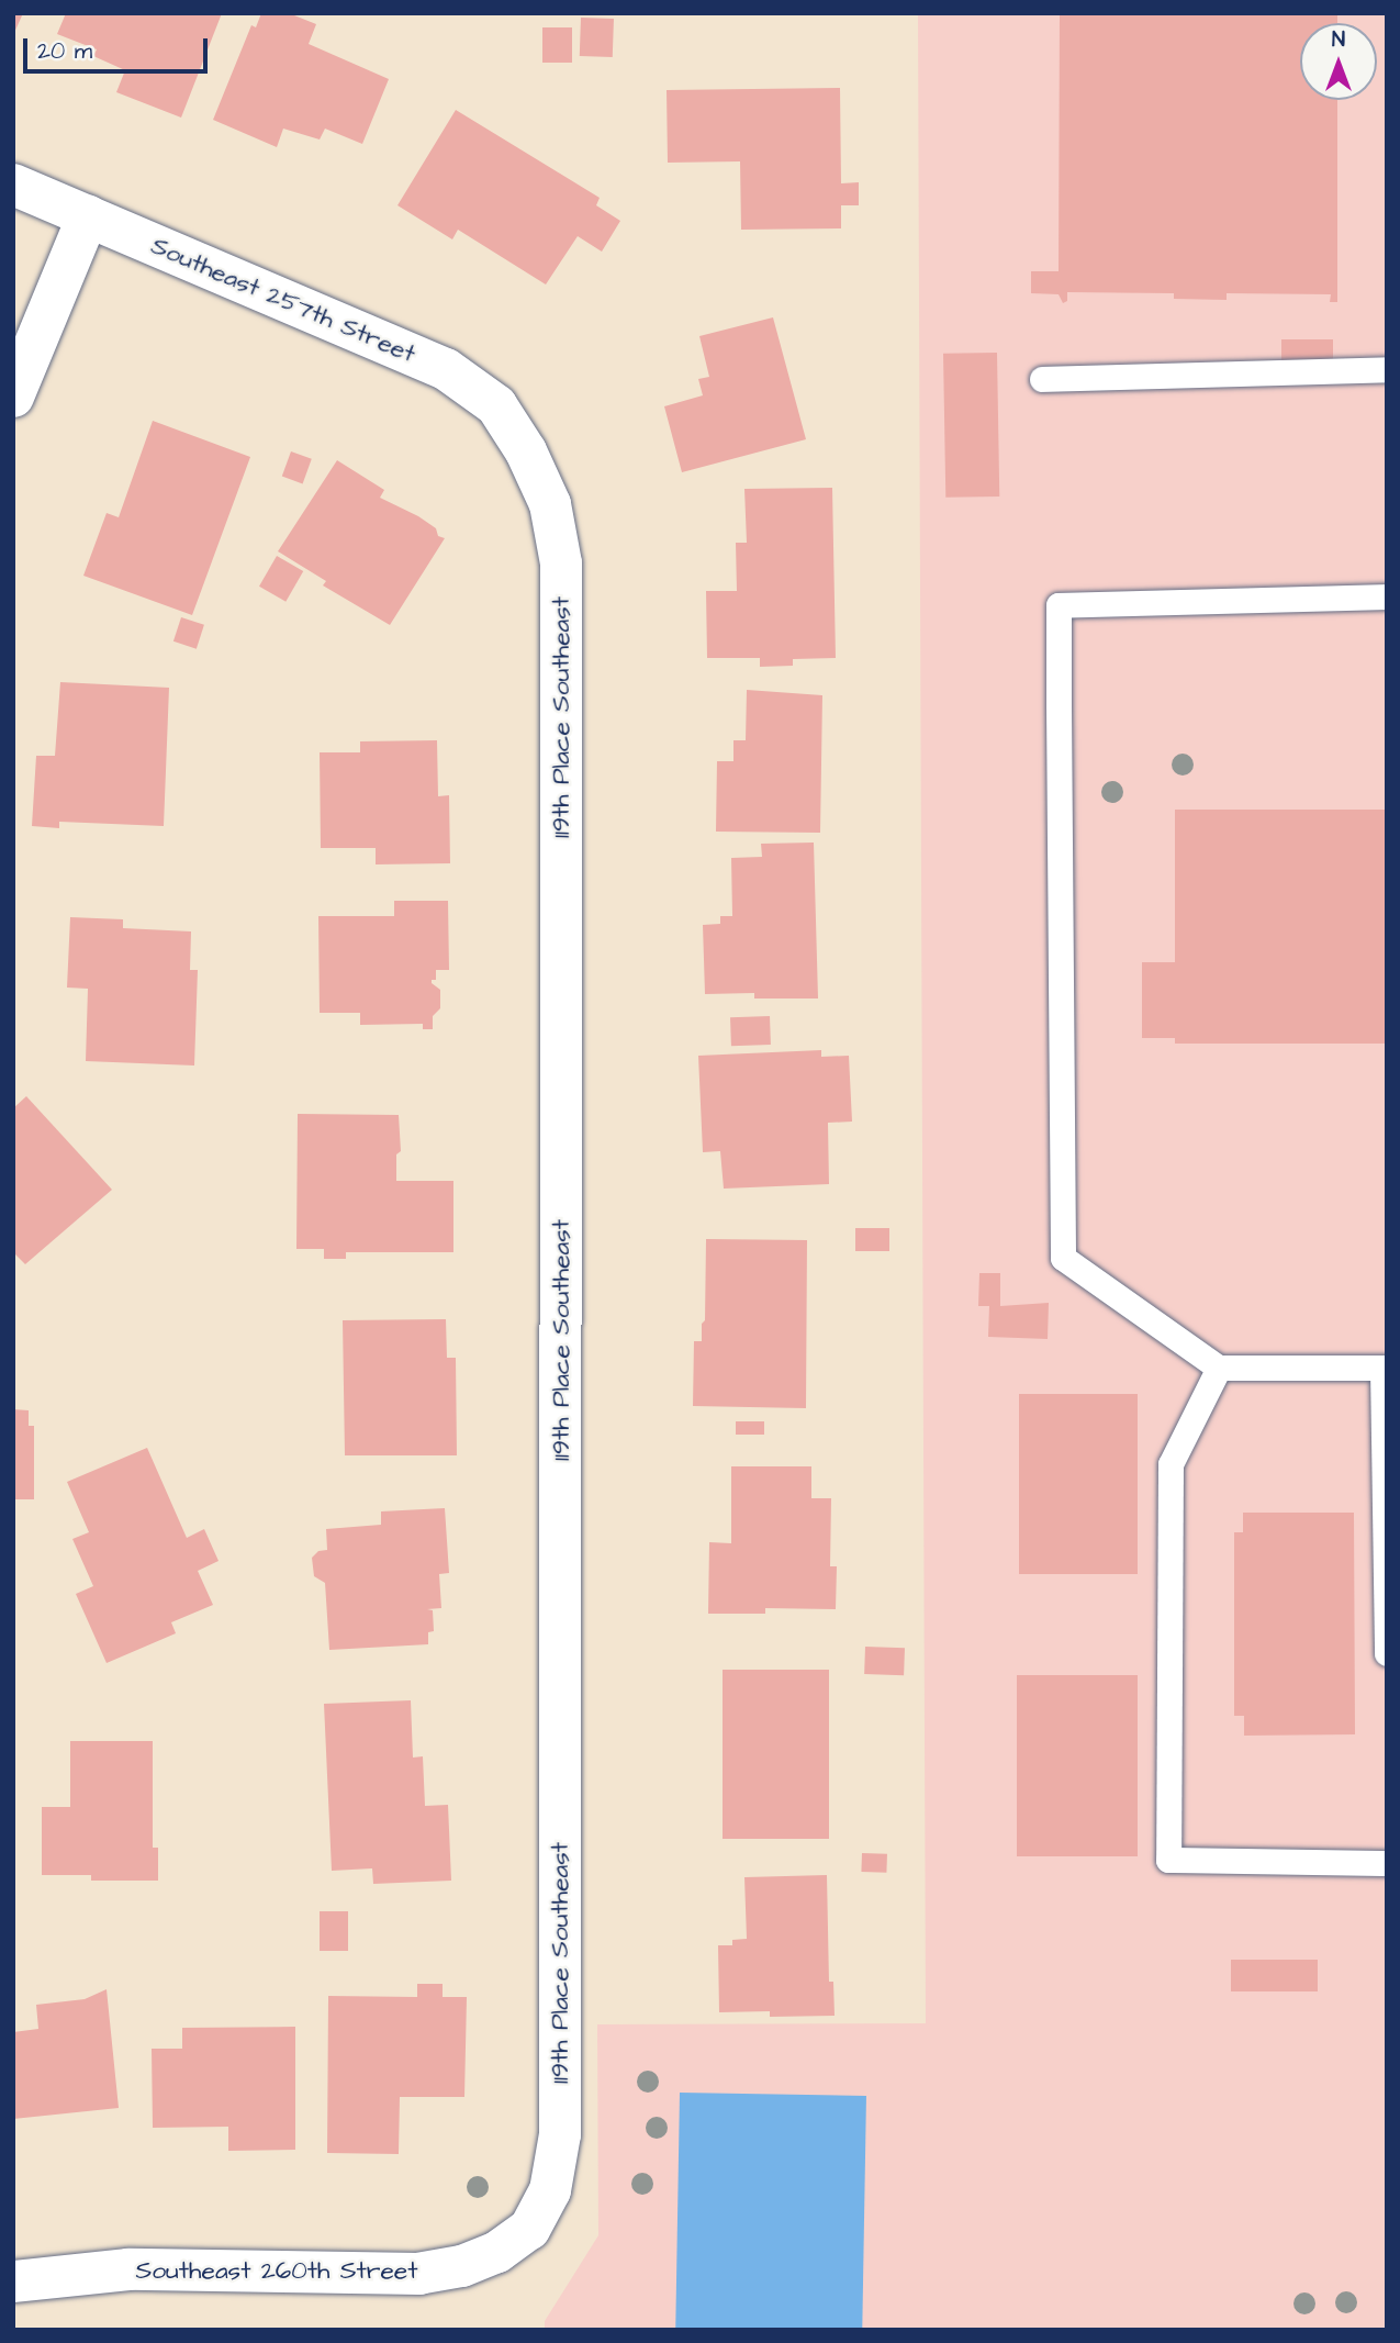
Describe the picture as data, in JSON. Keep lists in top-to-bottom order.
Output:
{
  "streets": {
    "street": ["Southeast 257th Street", "119th Place Southeast", "Southeast 260th Street"]
  },
  "crossings": [
    ["Southeast 257th Street", "119th Place Southeast"],
    ["119th Place Southeast", "Southeast 260th Street"]
  ],
  "scale_bar": "20 m",
  "north": "top"
}
